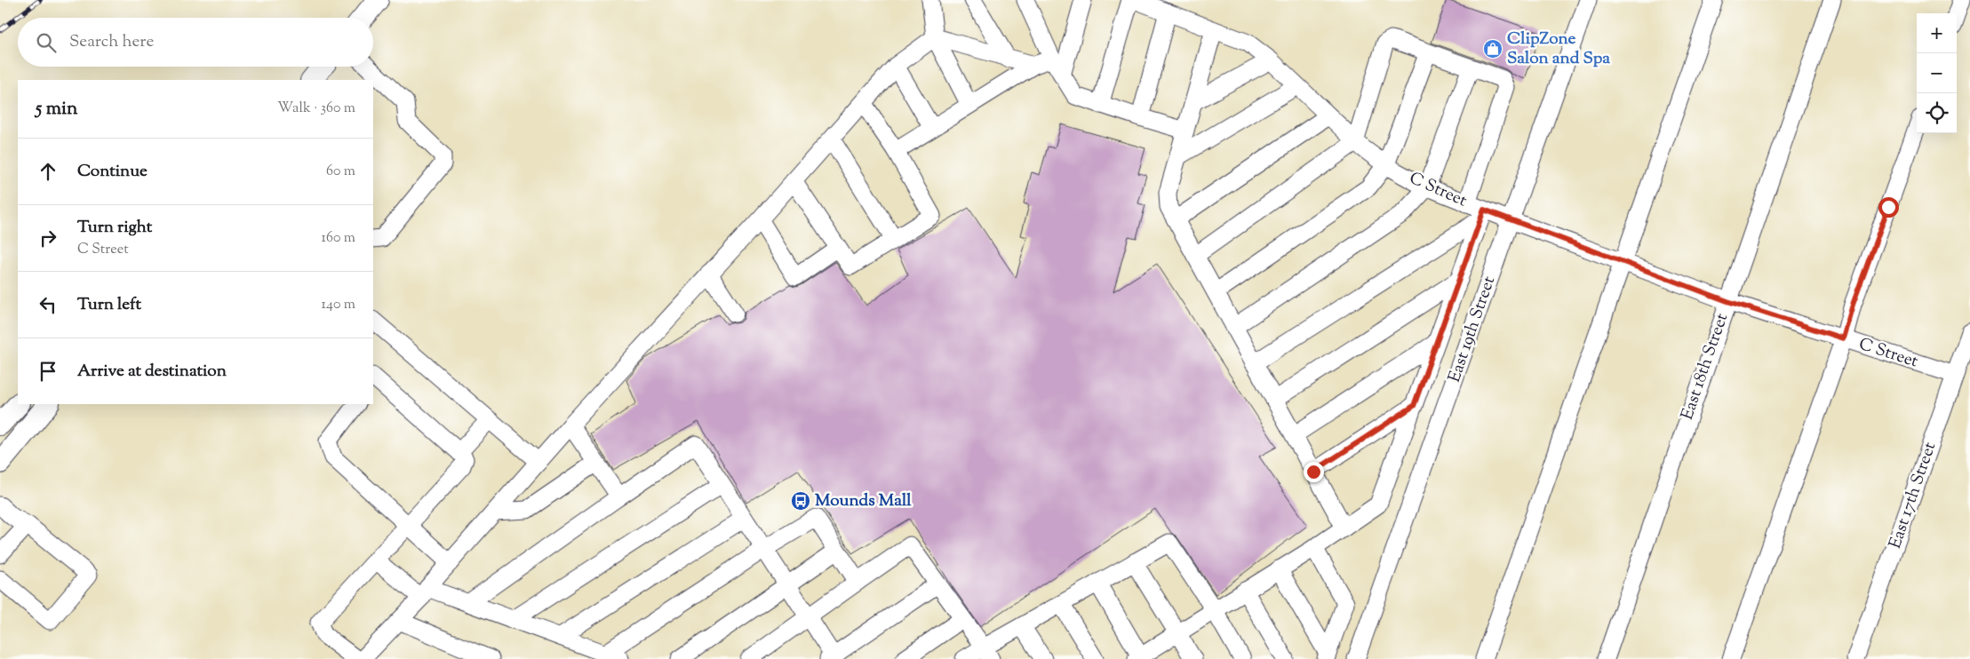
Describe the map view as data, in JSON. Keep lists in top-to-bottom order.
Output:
{
  "streets": {
    "street": [
      "C Street",
      "East 19th Street",
      "East 18th Street",
      "East 17th Street"
    ]
  },
  "crossings": [
    ["C Street", "East 19th Street"],
    ["C Street", "East 18th Street"],
    ["C Street", "East 17th Street"]
  ],
  "places": {
    "shop": ["ClipZone Salon and Spa"],
    "bus stop": ["Mounds Mall"]
  },
  "page": {
    "map_buttons": ["+", "−"],
    "search": "Search here",
    "heading": ["5 min", "Walk · 360 m"],
    "list": [
      ["Continue", "60 m"],
      ["Turn right", "C Street", "160 m"],
      ["Turn left", "140 m"],
      "Arrive at destination"
    ]
  }
}
